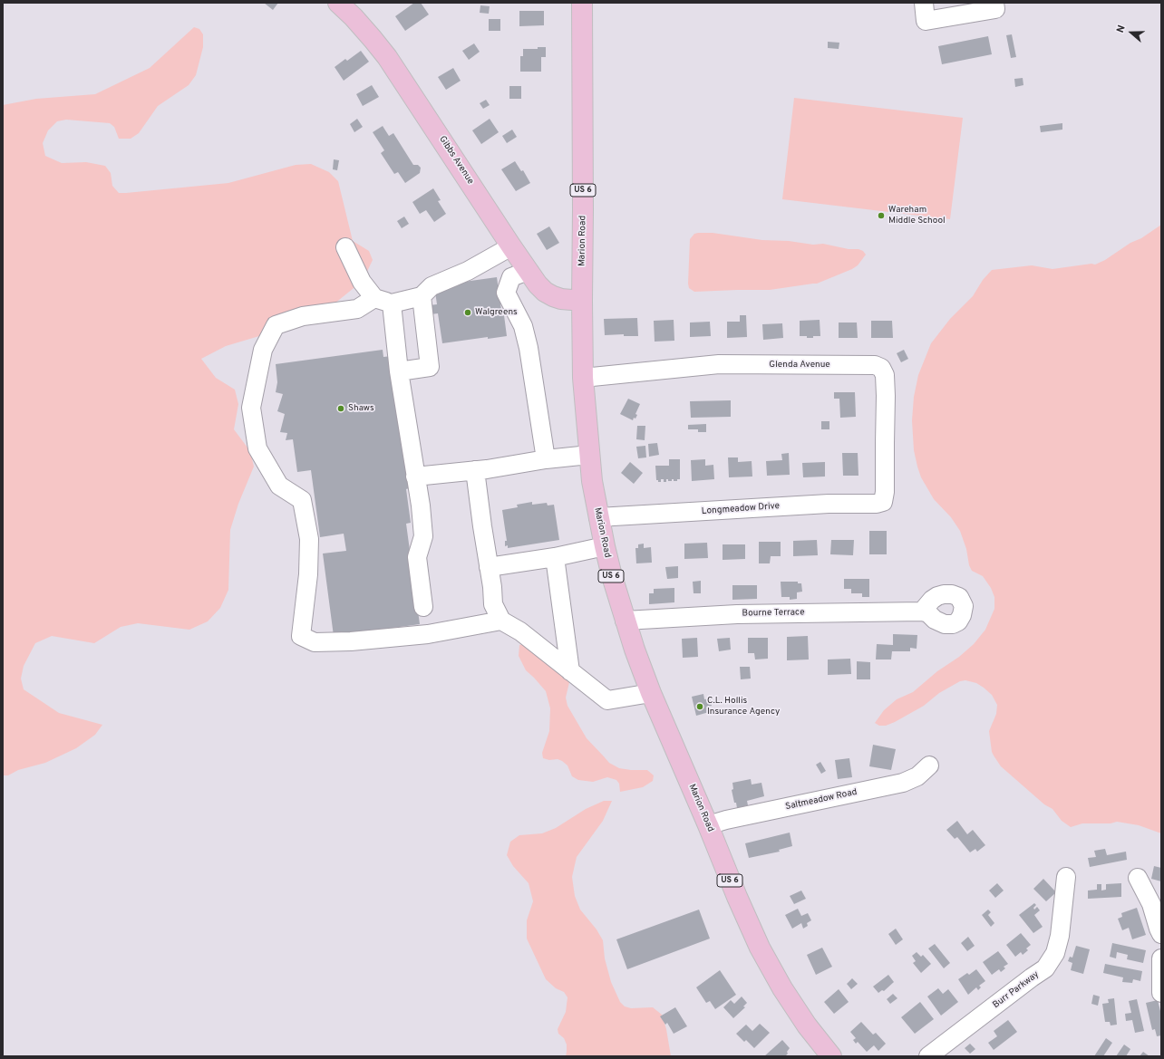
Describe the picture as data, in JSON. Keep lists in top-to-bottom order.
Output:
{
  "streets": {
    "main road": ["Gibbs Avenue", "US 6", "Marion Road"],
    "street": [
      "Glenda Avenue",
      "Longmeadow Drive",
      "Bourne Terrace",
      "Saltmeadow Road",
      "Burr Parkway"
    ]
  },
  "crossings": [
    ["Gibbs Avenue", "Marion Road"],
    ["Marion Road", "Glenda Avenue"],
    ["Marion Road", "Longmeadow Drive"],
    ["Marion Road", "Bourne Terrace"],
    ["Marion Road", "Saltmeadow Road"],
    ["Glenda Avenue", "Longmeadow Drive"]
  ],
  "places": [
    "Wareham Middle School",
    "Walgreens",
    "Shaws",
    "C.L. Hollis Insurance Agency"
  ],
  "north": "left"
}
